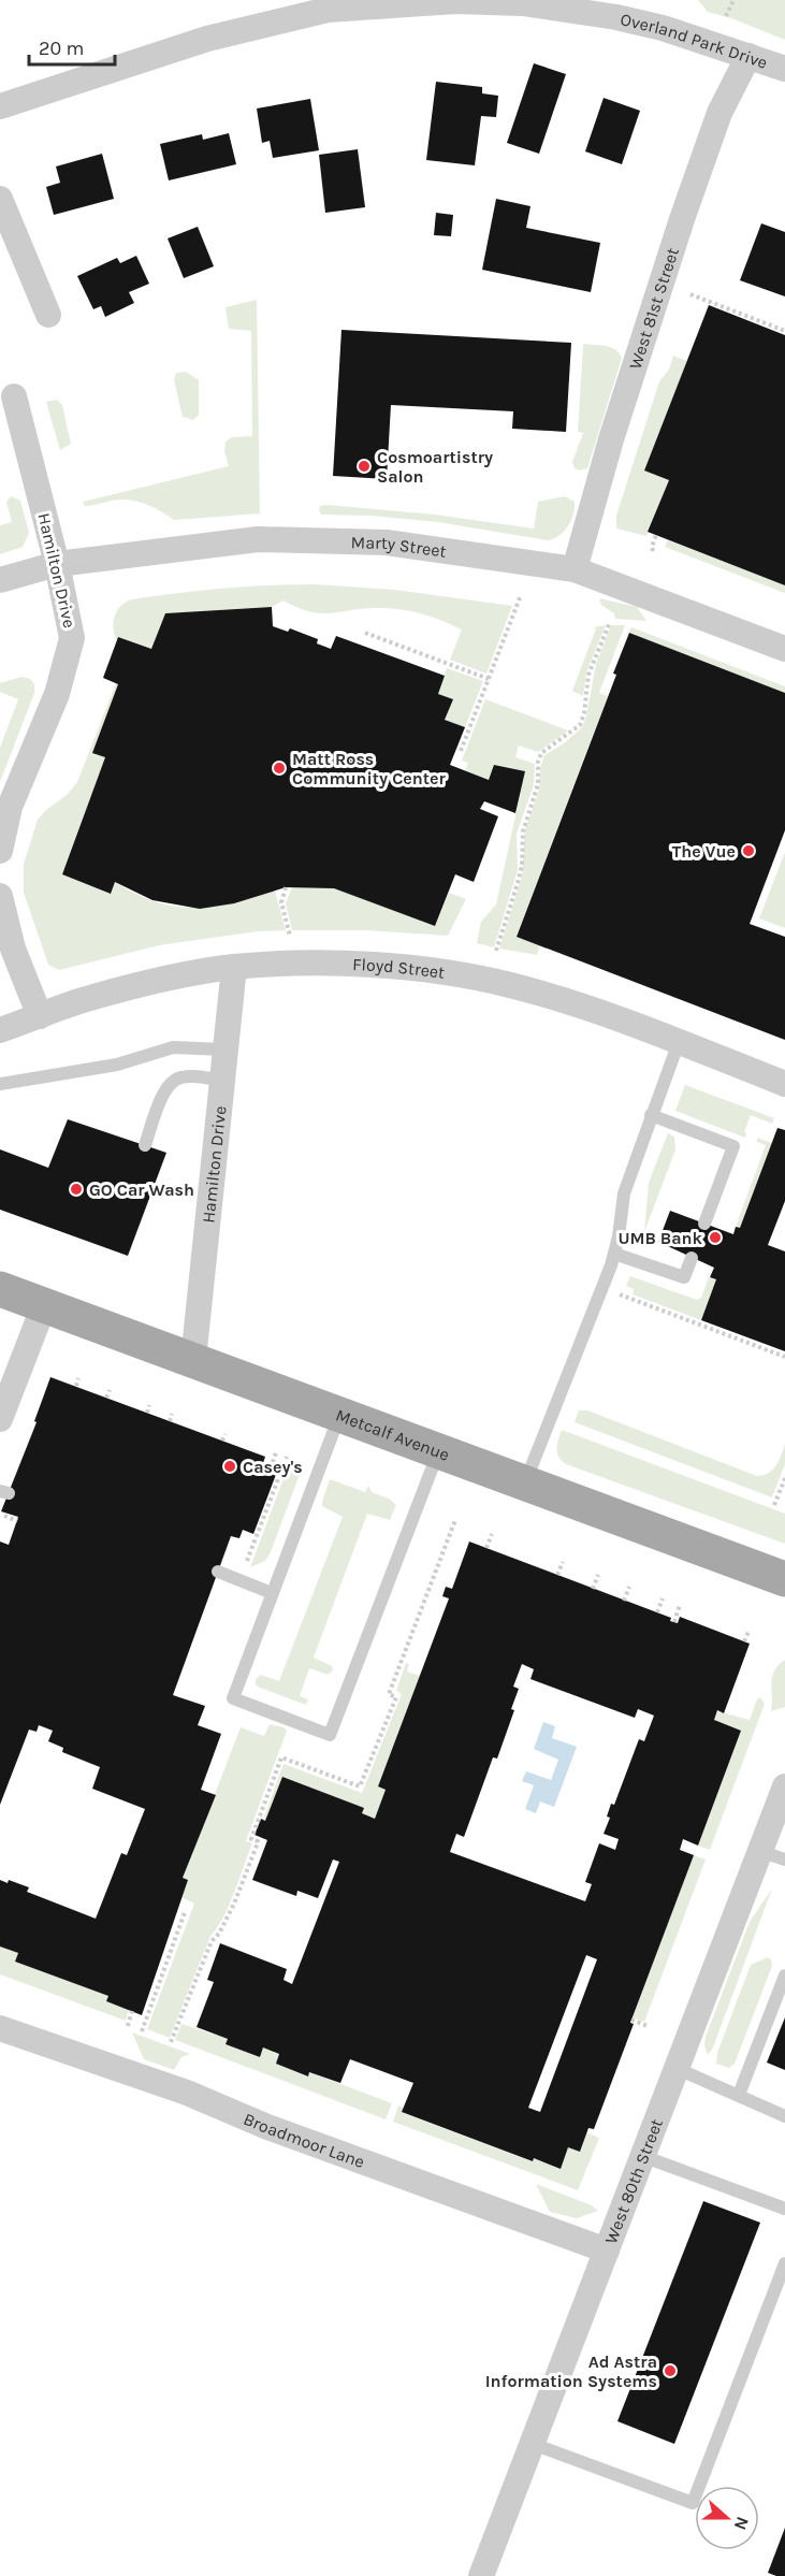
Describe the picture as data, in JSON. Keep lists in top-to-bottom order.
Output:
{
  "streets": {
    "main road": ["Metcalf Avenue"],
    "street": [
      "Overland Park Drive",
      "West 81st Street",
      "Marty Street",
      "Hamilton Drive",
      "Floyd Street",
      "Broadmoor Lane",
      "West 80th Street"
    ]
  },
  "crossings": [
    ["Overland Park Drive", "West 81st Street"],
    ["West 81st Street", "Marty Street"],
    ["Marty Street", "Hamilton Drive"],
    ["Hamilton Drive", "Floyd Street"],
    ["Hamilton Drive", "Metcalf Avenue"],
    ["Broadmoor Lane", "West 80th Street"]
  ],
  "places": [
    "Cosmoartistry Salon",
    "Matt Ross Community Center",
    "The Vue",
    "GO Car Wash",
    "UMB Bank",
    "Casey's",
    "Ad Astra Information Systems"
  ],
  "scale_bar": "20 m",
  "north": "right"
}
